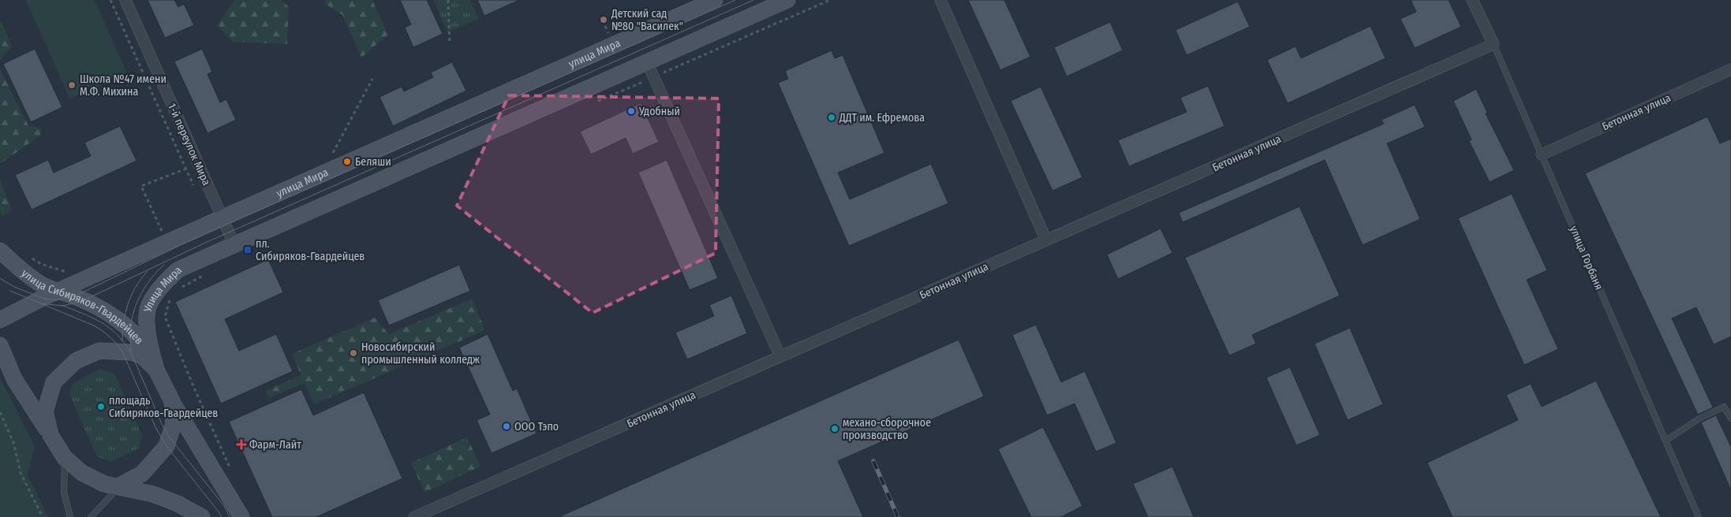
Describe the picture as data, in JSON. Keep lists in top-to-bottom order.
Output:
{
  "streets": {
    "street": [
      "улица Мира",
      "Бетонная улица",
      "1-й переулок Мира",
      "улица Горбаня",
      "Улица Мира",
      "улица Сибиряков-Гвардейцев"
    ]
  },
  "crossings": [
    ["улица Мира", "1-й переулок Мира"],
    ["улица Мира", "улица Сибиряков-Гвардейцев"],
    ["Бетонная улица", "улица Горбаня"],
    ["1-й переулок Мира", "Улица Мира"],
    ["Улица Мира", "улица Сибиряков-Гвардейцев"]
  ],
  "places": {
    "other": [
      "Детский сад №80 \"Василек\"",
      "Школа №47 имени М.Ф. Михина",
      "Удобный",
      "ДДТ им. Ефремова",
      "Беляши",
      "Новосибирский промышленный колледж",
      "площадь Сибиряков-Гвардейцев",
      "ООО Тэпо",
      "механо-сборочное производство"
    ],
    "transit": ["пл. Сибиряков-Гвардейцев"],
    "health": ["Фарм-Лайт"]
  }
}
